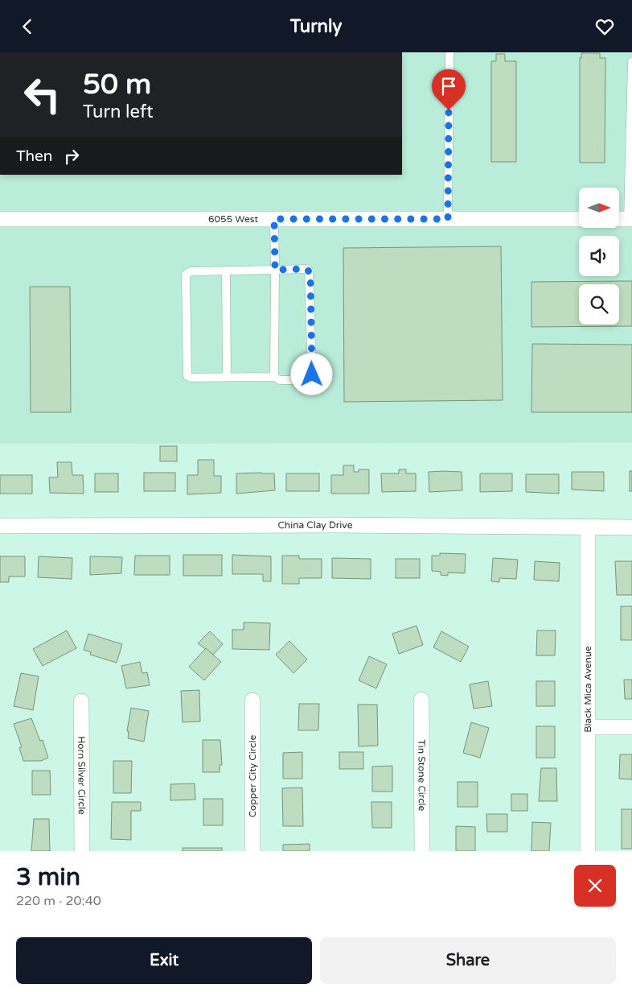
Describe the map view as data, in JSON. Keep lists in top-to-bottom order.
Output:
{
  "streets": {
    "street": [
      "6055 West",
      "China Clay Drive",
      "Black Mica Avenue",
      "Tin Stone Circle",
      "Horn Silver Circle",
      "Copper City Circle"
    ]
  },
  "crossings": [
    ["China Clay Drive", "Black Mica Avenue"]
  ],
  "north": "right",
  "page": {
    "header": "Turnly",
    "turn": ["50 m", "Turn left"],
    "then": "Then",
    "heading": ["3 min", "220 m · 20:40"],
    "buttons": ["Exit", "Share"]
  }
}
